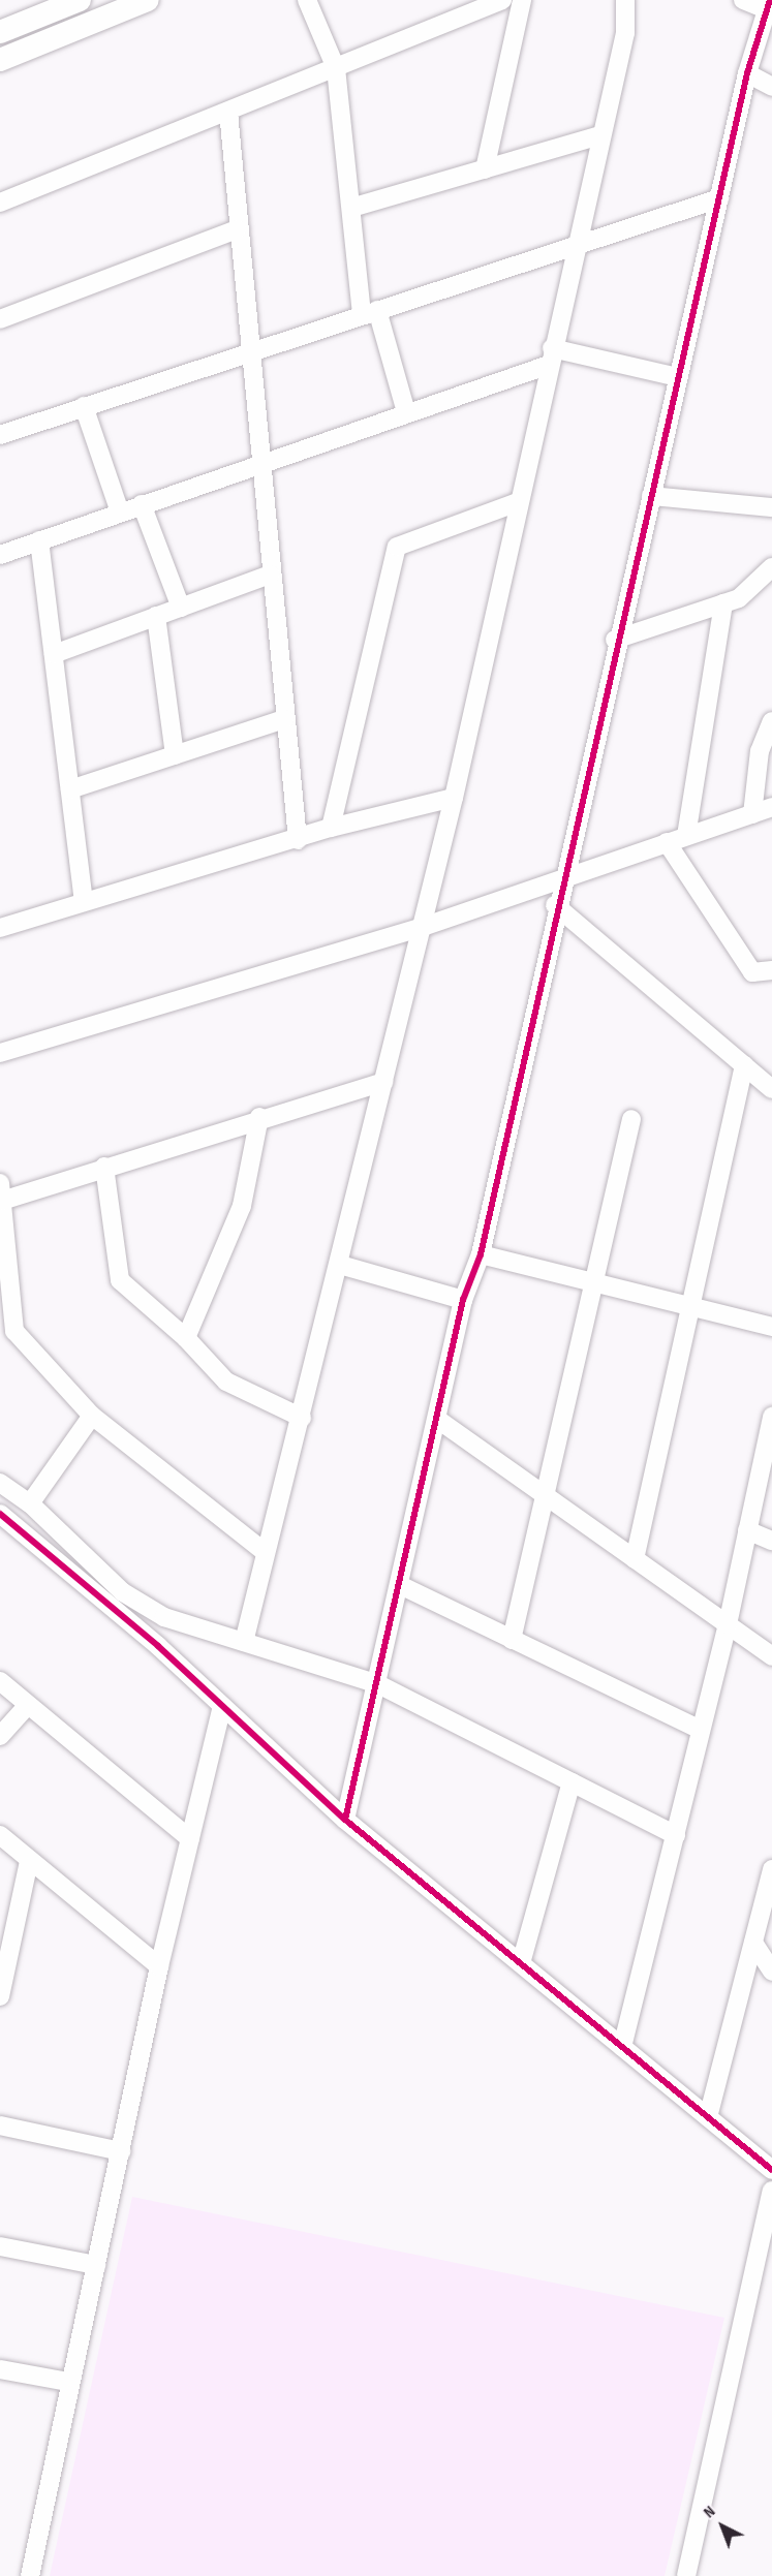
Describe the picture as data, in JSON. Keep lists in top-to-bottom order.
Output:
{
  "north": "top left"
}
